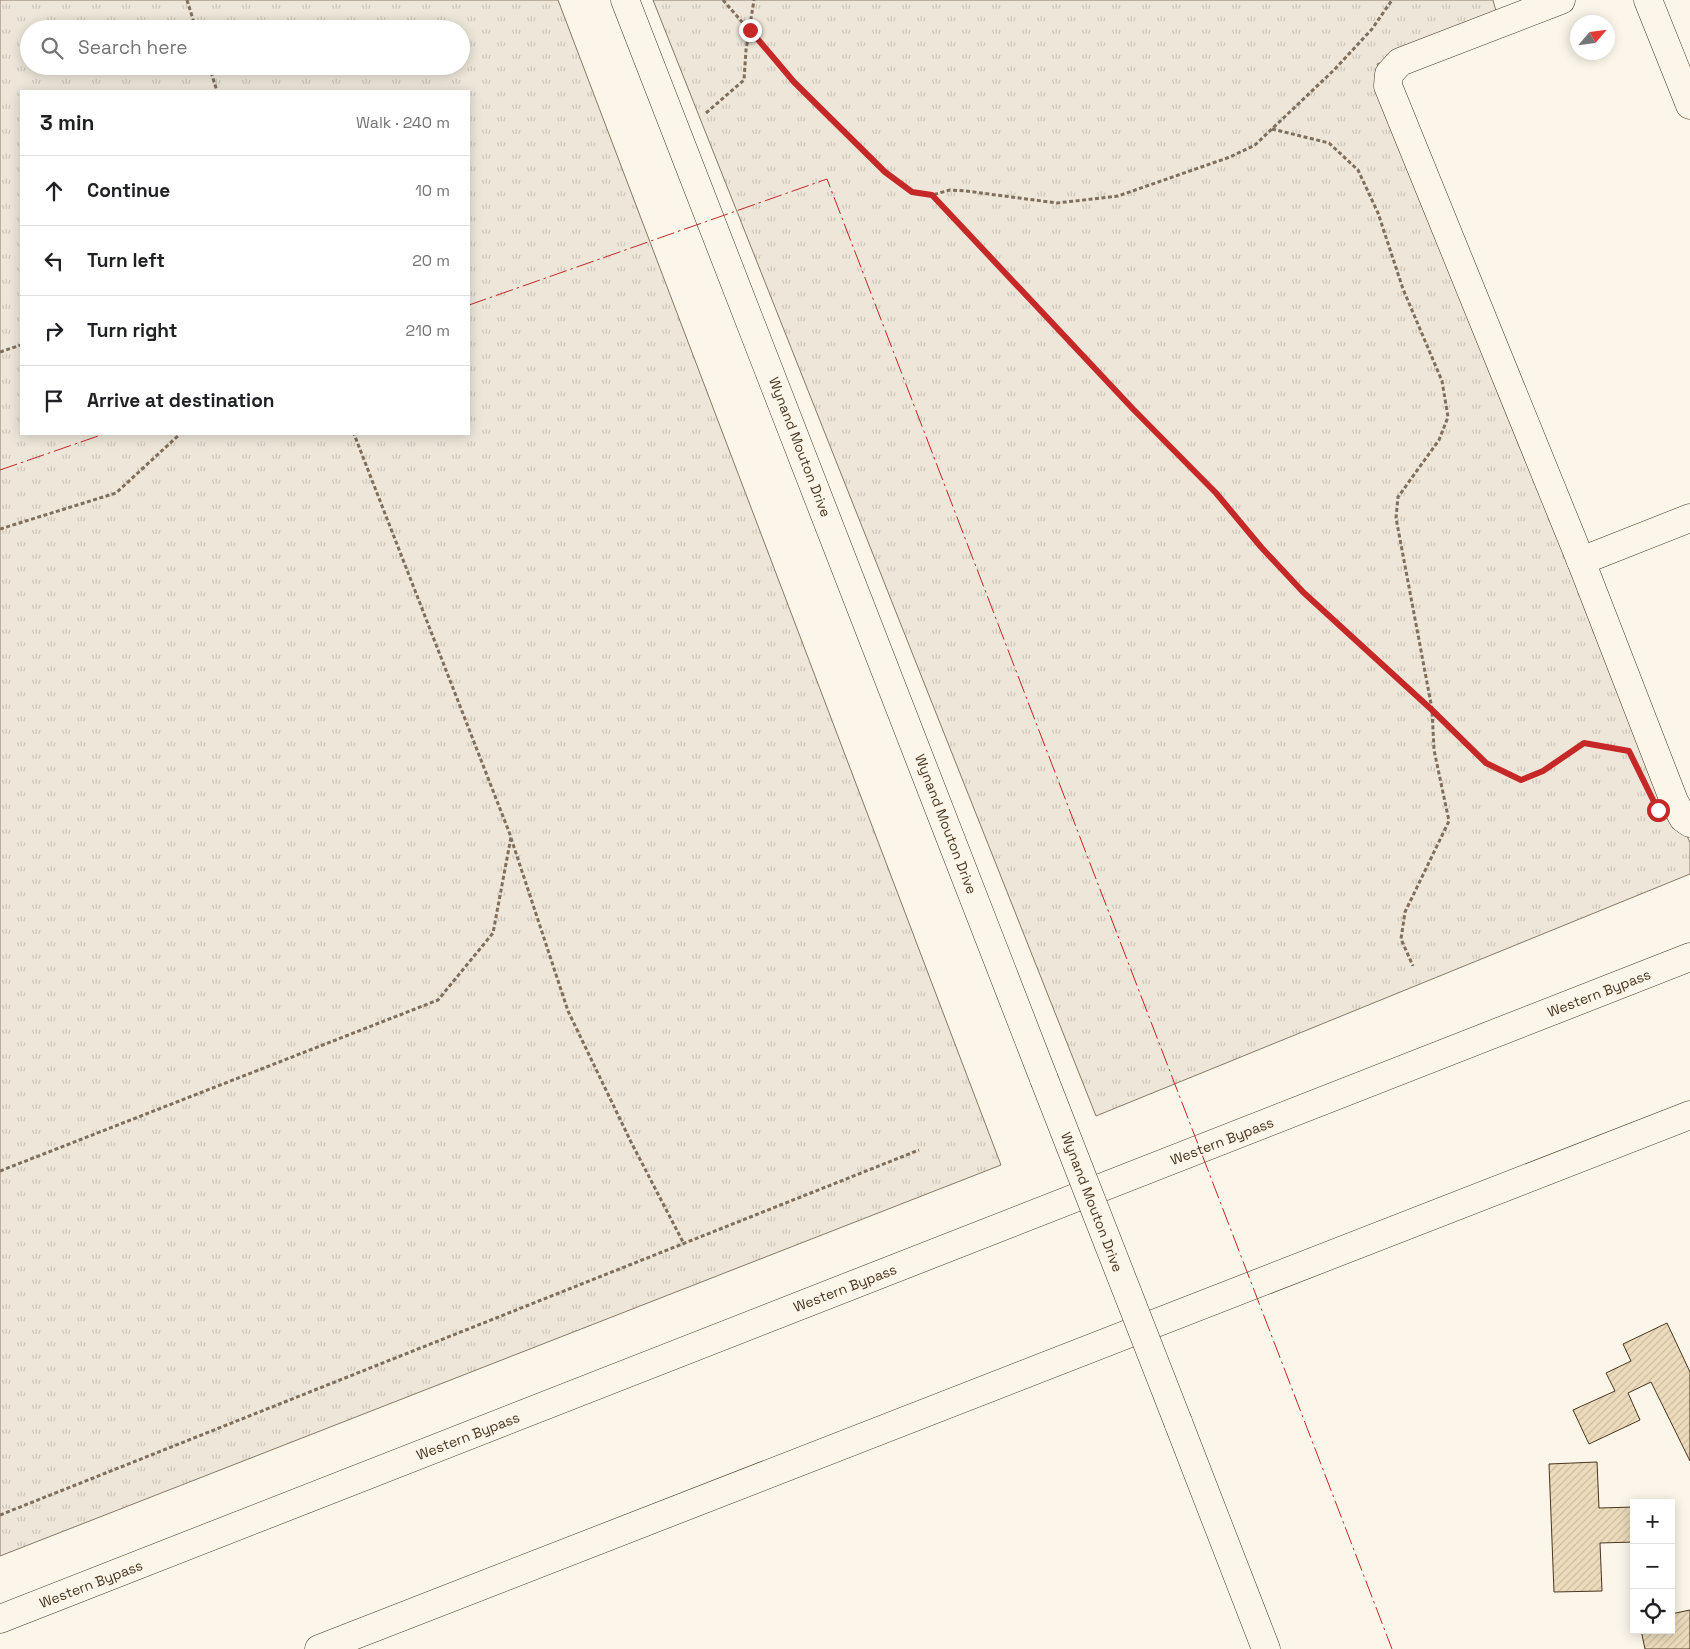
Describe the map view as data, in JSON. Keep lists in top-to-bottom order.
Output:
{
  "streets": {
    "main road": ["Wynand Mouton Drive", "Western Bypass"]
  },
  "north": "top right",
  "page": {
    "search": "Search here",
    "heading": ["3 min", "Walk · 240 m"],
    "list": [
      ["Continue", "10 m"],
      ["Turn left", "20 m"],
      ["Turn right", "210 m"],
      "Arrive at destination"
    ],
    "map_buttons": ["+", "−"]
  }
}
